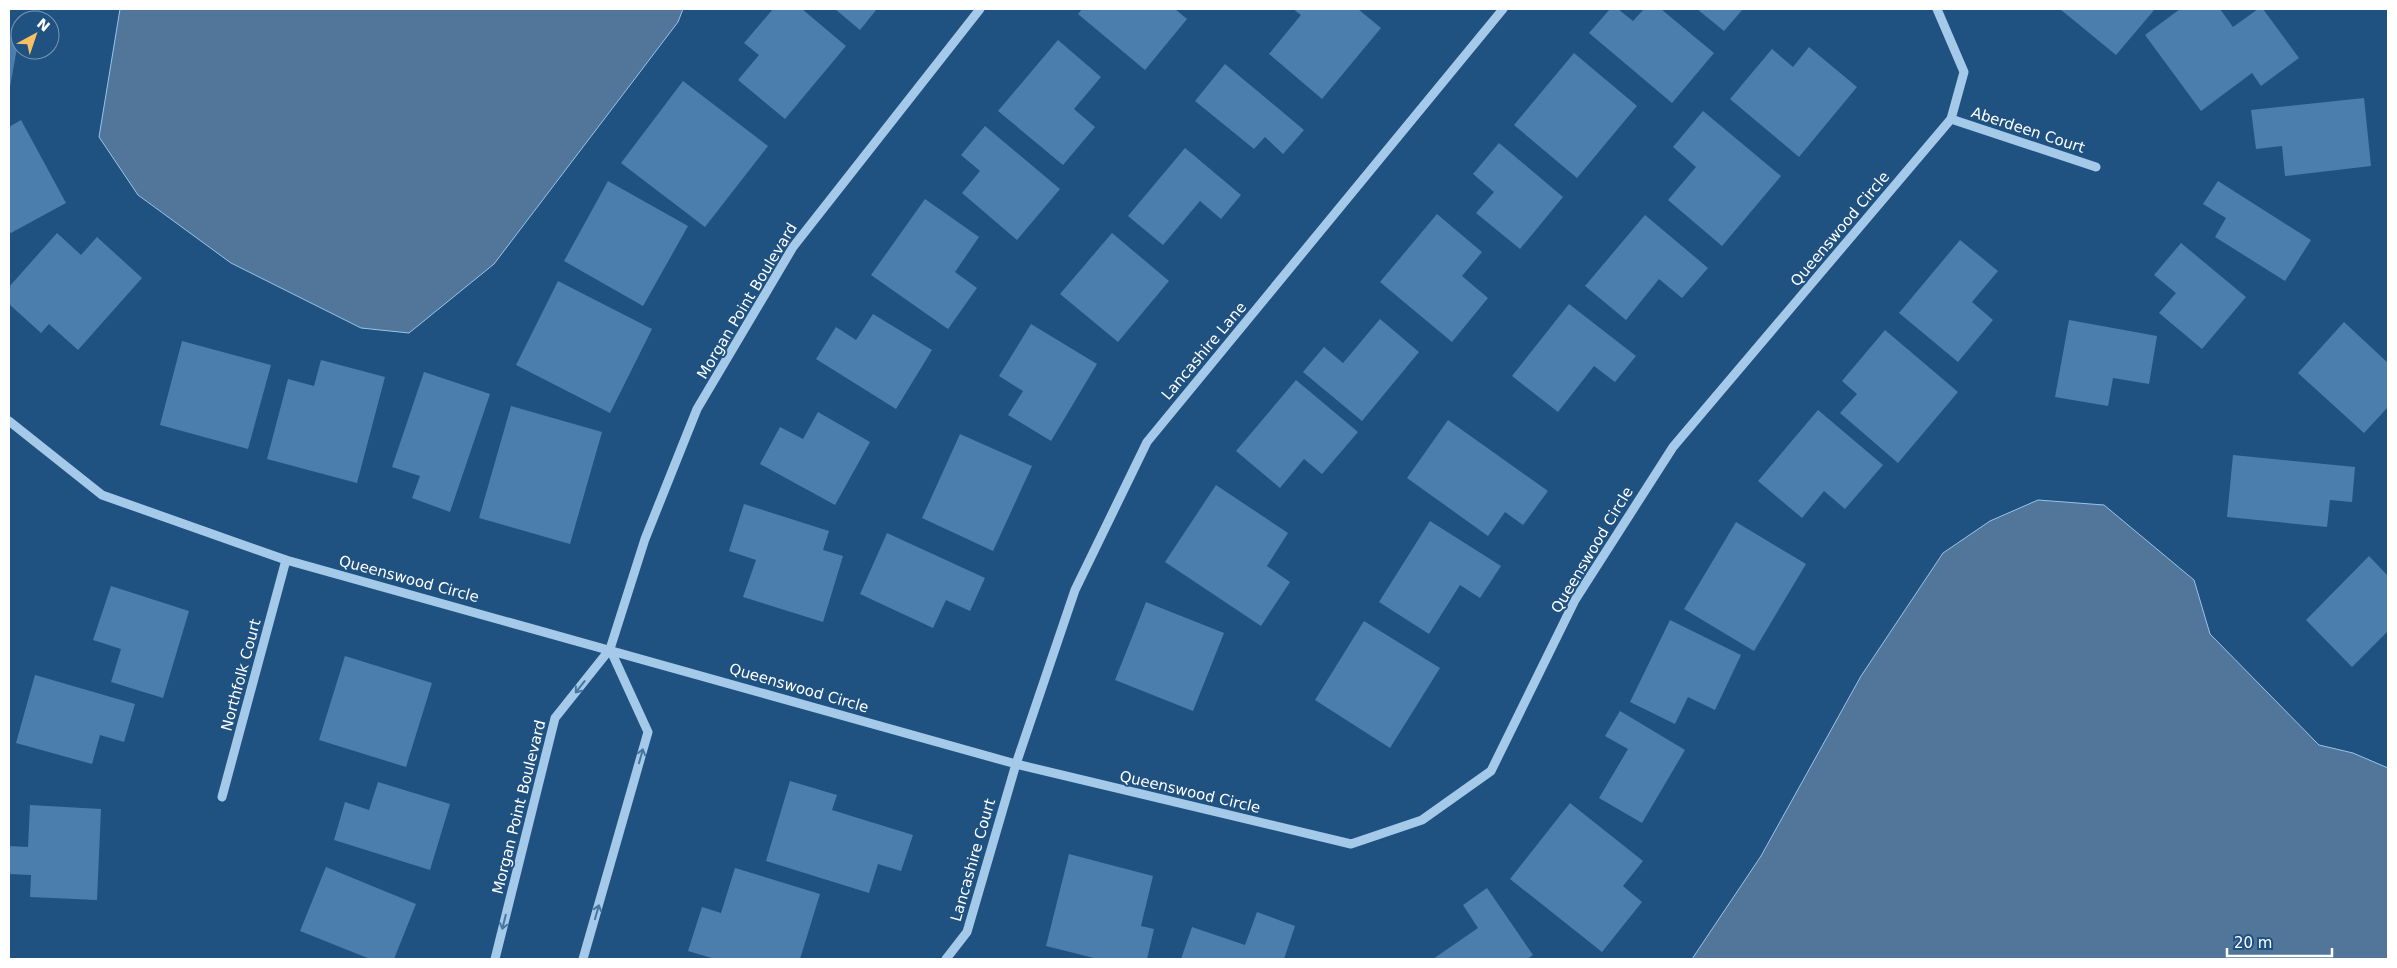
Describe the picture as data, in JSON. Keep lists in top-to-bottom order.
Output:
{
  "streets": {
    "street": [
      "Aberdeen Court",
      "Queenswood Circle",
      "Morgan Point Boulevard",
      "Lancashire Lane",
      "Northfolk Court",
      "Lancashire Court"
    ]
  },
  "crossings": [
    ["Aberdeen Court", "Queenswood Circle"],
    ["Queenswood Circle", "Morgan Point Boulevard"],
    ["Queenswood Circle", "Lancashire Lane"],
    ["Queenswood Circle", "Northfolk Court"],
    ["Queenswood Circle", "Lancashire Court"],
    ["Lancashire Lane", "Lancashire Court"]
  ],
  "scale_bar": "20 m",
  "north": "top right"
}
